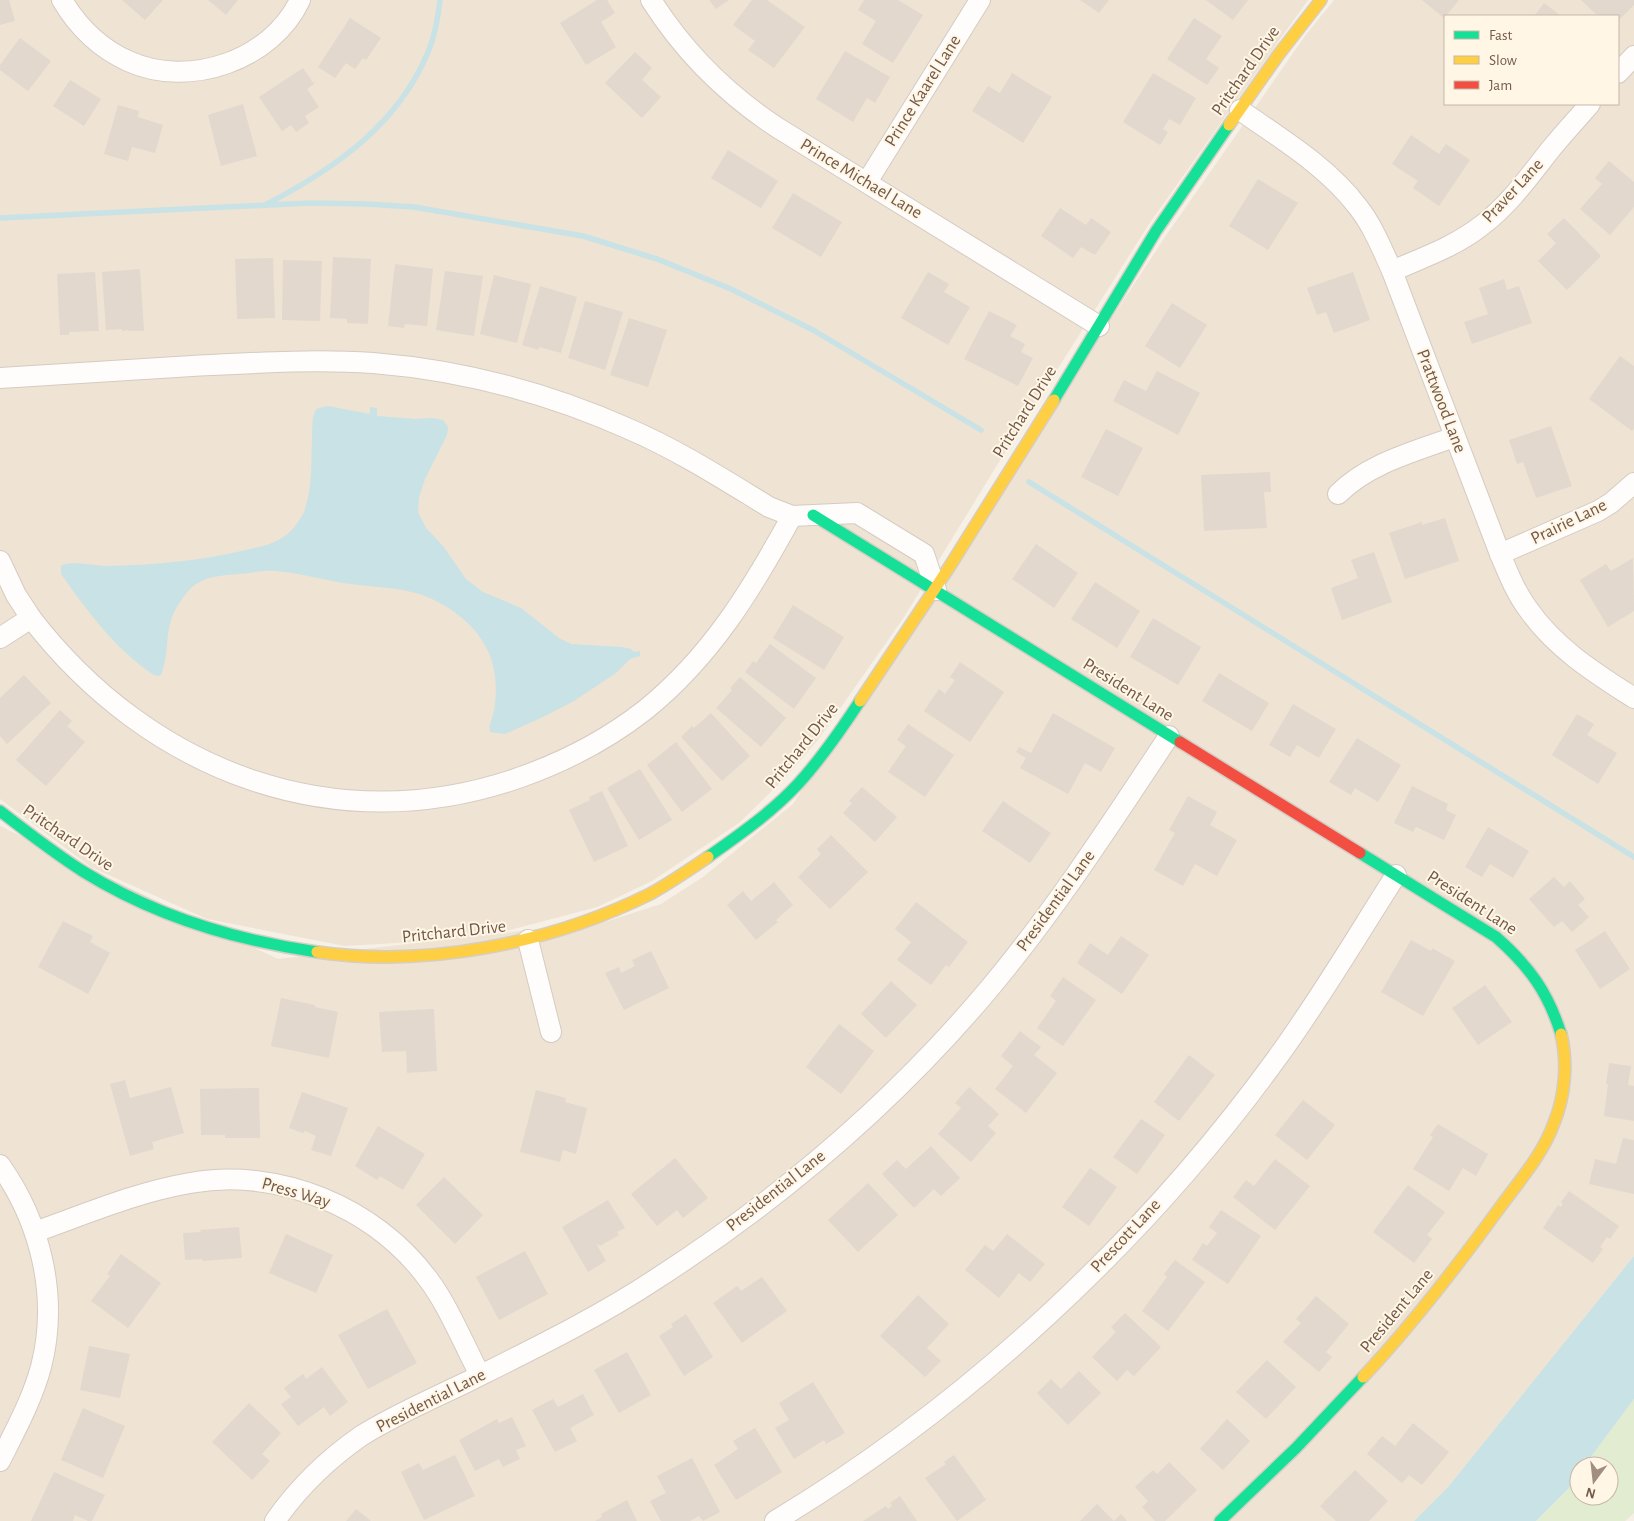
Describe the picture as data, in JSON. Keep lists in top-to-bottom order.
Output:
{
  "streets": {
    "street": [
      "Pritchard Drive",
      "Prince Kaarel Lane",
      "Prince Michael Lane",
      "Praver Lane",
      "Prattwood Lane",
      "Prairie Lane",
      "President Lane",
      "Presidential Lane",
      "Press Way",
      "Prescott Lane"
    ]
  },
  "crossings": [
    ["Pritchard Drive", "Prince Michael Lane"],
    ["Pritchard Drive", "Prattwood Lane"],
    ["Pritchard Drive", "President Lane"],
    ["Prince Kaarel Lane", "Prince Michael Lane"],
    ["Praver Lane", "Prattwood Lane"],
    ["Prattwood Lane", "Prairie Lane"],
    ["President Lane", "Presidential Lane"],
    ["President Lane", "Prescott Lane"],
    ["Presidential Lane", "Press Way"]
  ],
  "legend": ["Fast", "Slow", "Jam"],
  "north": "bottom"
}
